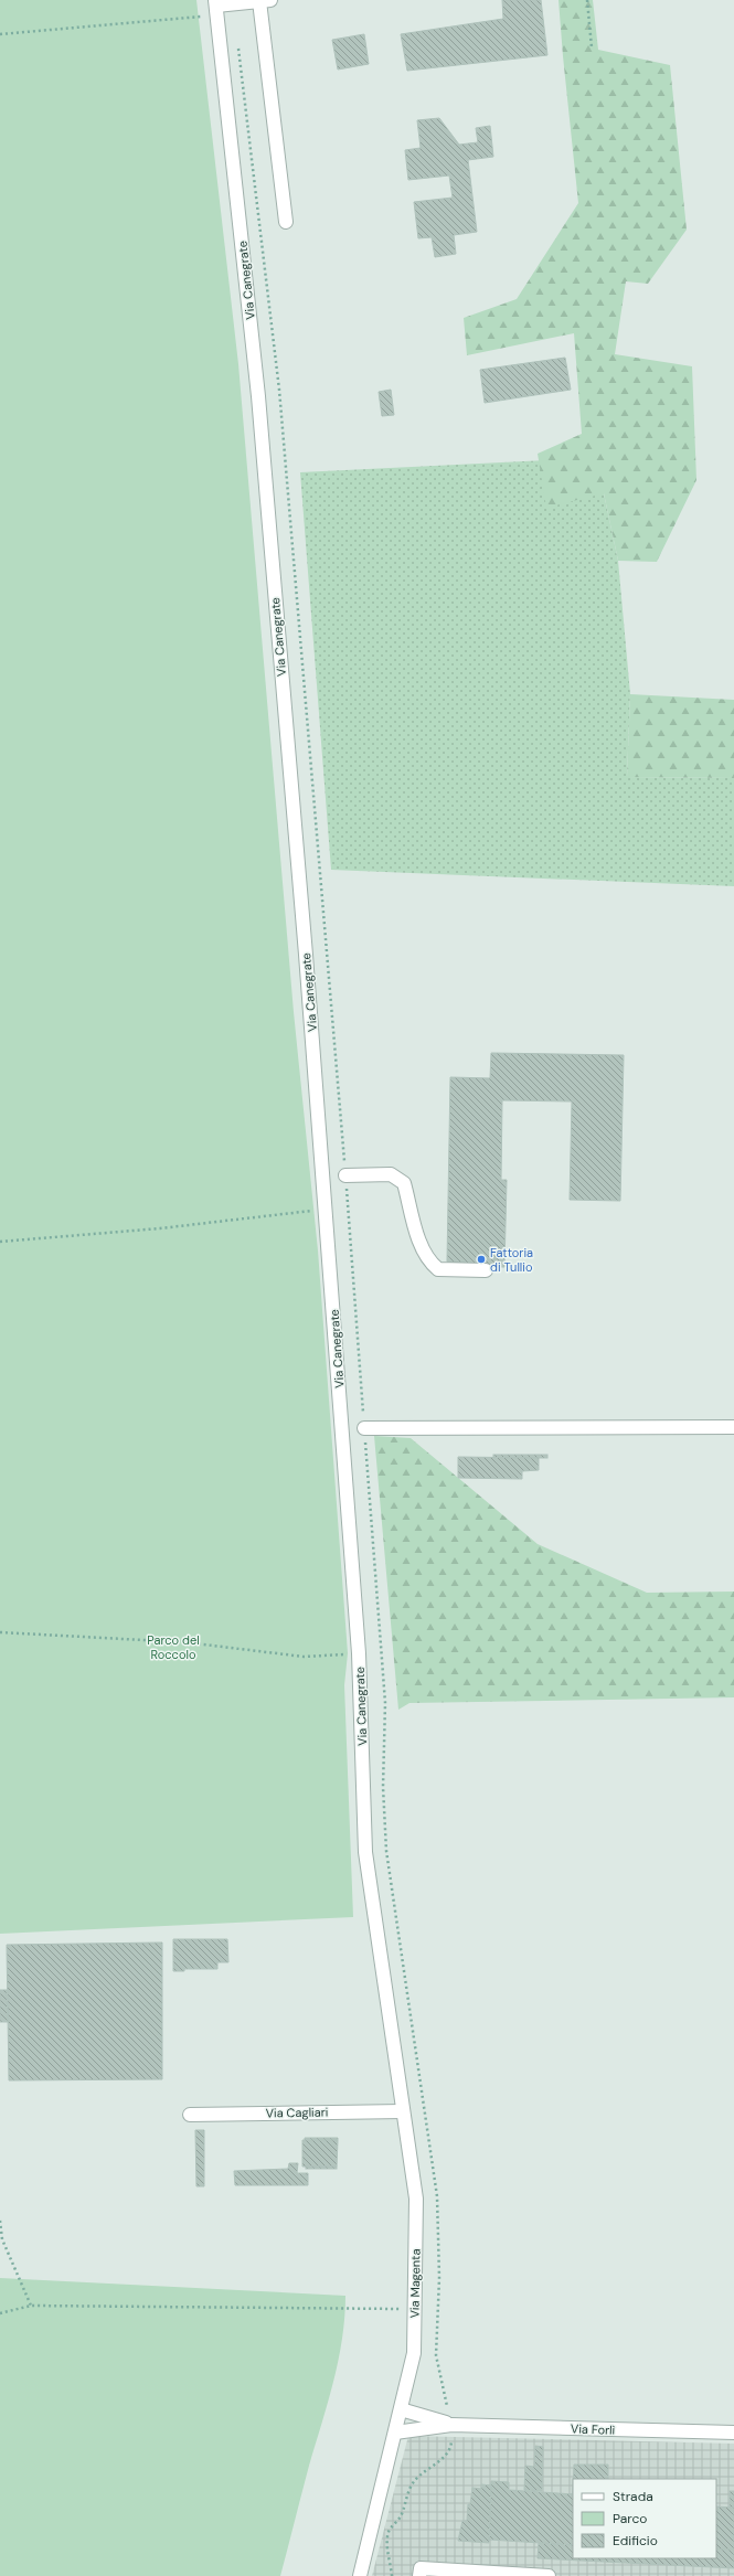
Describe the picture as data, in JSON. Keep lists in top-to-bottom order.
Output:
{
  "streets": {
    "street": [
      "Via Canegrate",
      "Via Cagliari",
      "Via Magenta",
      "Via Forlì"
    ]
  },
  "crossings": [
    ["Via Canegrate", "Via Magenta"],
    ["Via Cagliari", "Via Magenta"],
    ["Via Magenta", "Via Forlì"]
  ],
  "parks": ["Parco del Roccolo"],
  "places": ["Fattoria di Tullio"],
  "legend": ["Strada", "Parco", "Edificio"]
}
